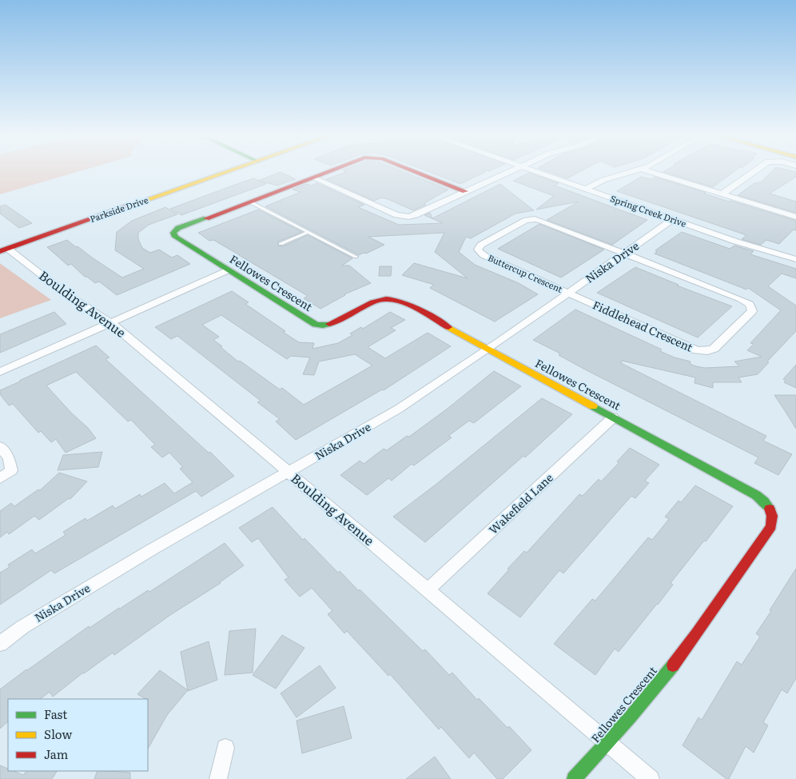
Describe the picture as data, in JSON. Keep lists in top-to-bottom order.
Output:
{
  "streets": {
    "street": [
      "Parkside Drive",
      "Spring Creek Drive",
      "Niska Drive",
      "Buttercup Crescent",
      "Fellowes Crescent",
      "Boulding Avenue",
      "Fiddlehead Crescent",
      "Wakefield Lane"
    ]
  },
  "crossings": [
    ["Parkside Drive", "Boulding Avenue"],
    ["Spring Creek Drive", "Niska Drive"],
    ["Niska Drive", "Buttercup Crescent"],
    ["Niska Drive", "Fellowes Crescent"],
    ["Niska Drive", "Boulding Avenue"],
    ["Niska Drive", "Fiddlehead Crescent"],
    ["Buttercup Crescent", "Fiddlehead Crescent"],
    ["Fellowes Crescent", "Boulding Avenue"],
    ["Fellowes Crescent", "Wakefield Lane"],
    ["Boulding Avenue", "Wakefield Lane"]
  ],
  "legend": ["Fast", "Slow", "Jam"]
}
